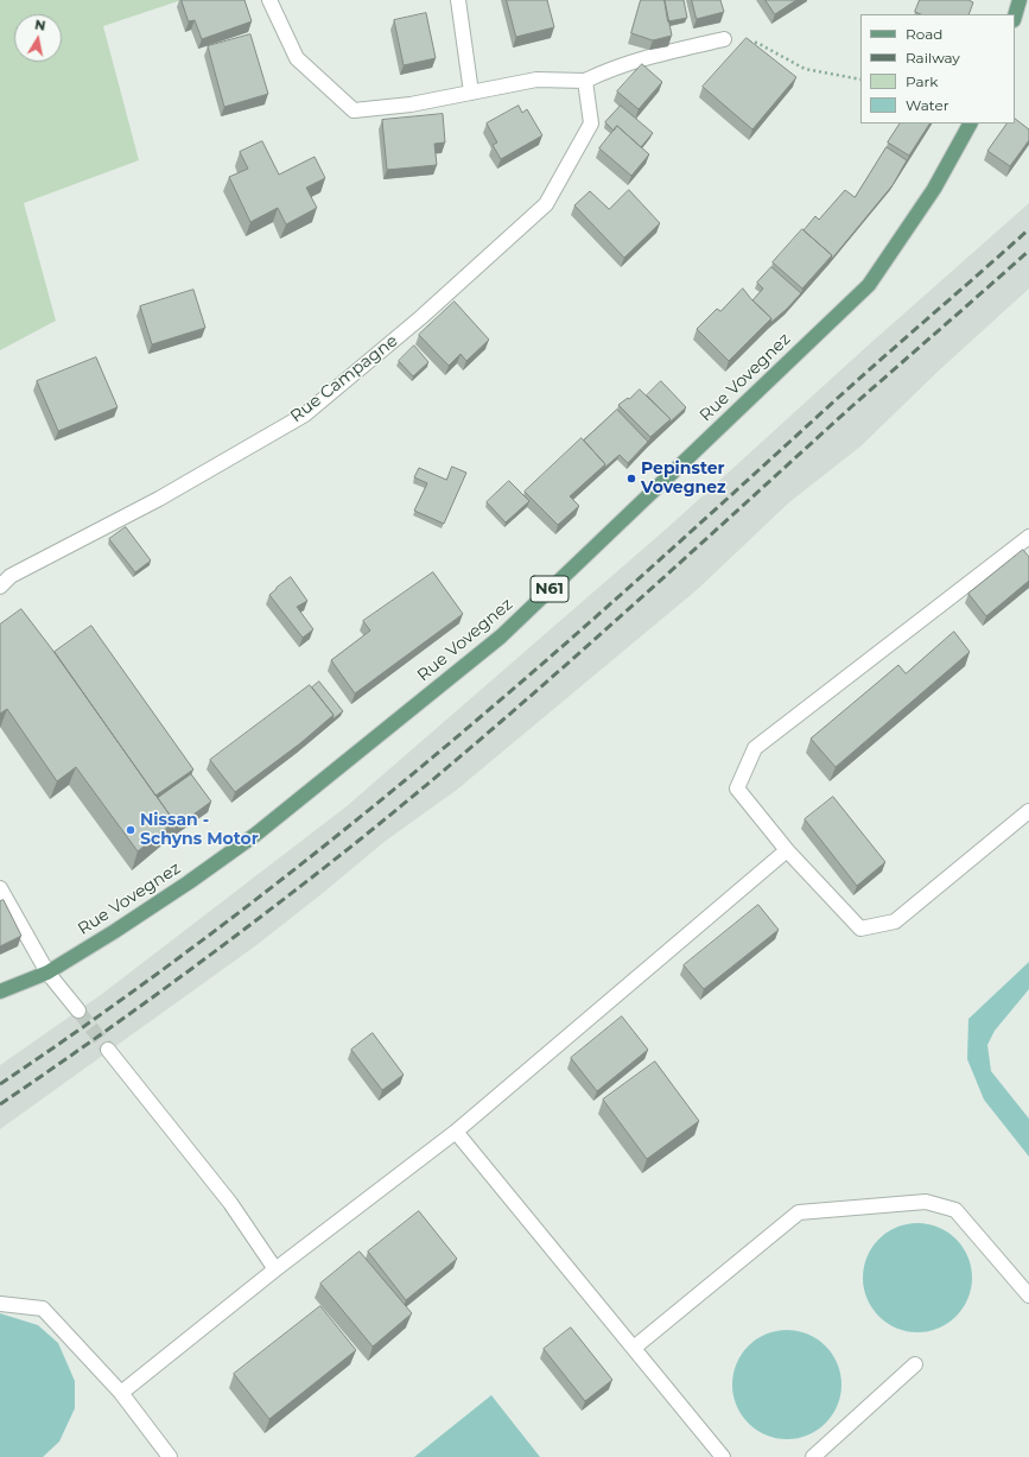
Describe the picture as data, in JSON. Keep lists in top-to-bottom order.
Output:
{
  "streets": {
    "main road": ["Rue Vovegnez", "N61"],
    "street": ["Rue Campagne"]
  },
  "places": ["Pepinster Vovegnez", "Nissan - Schyns Motor"],
  "legend": [
    "Road",
    "Railway",
    "Park",
    "Water"
  ],
  "north": "top"
}
